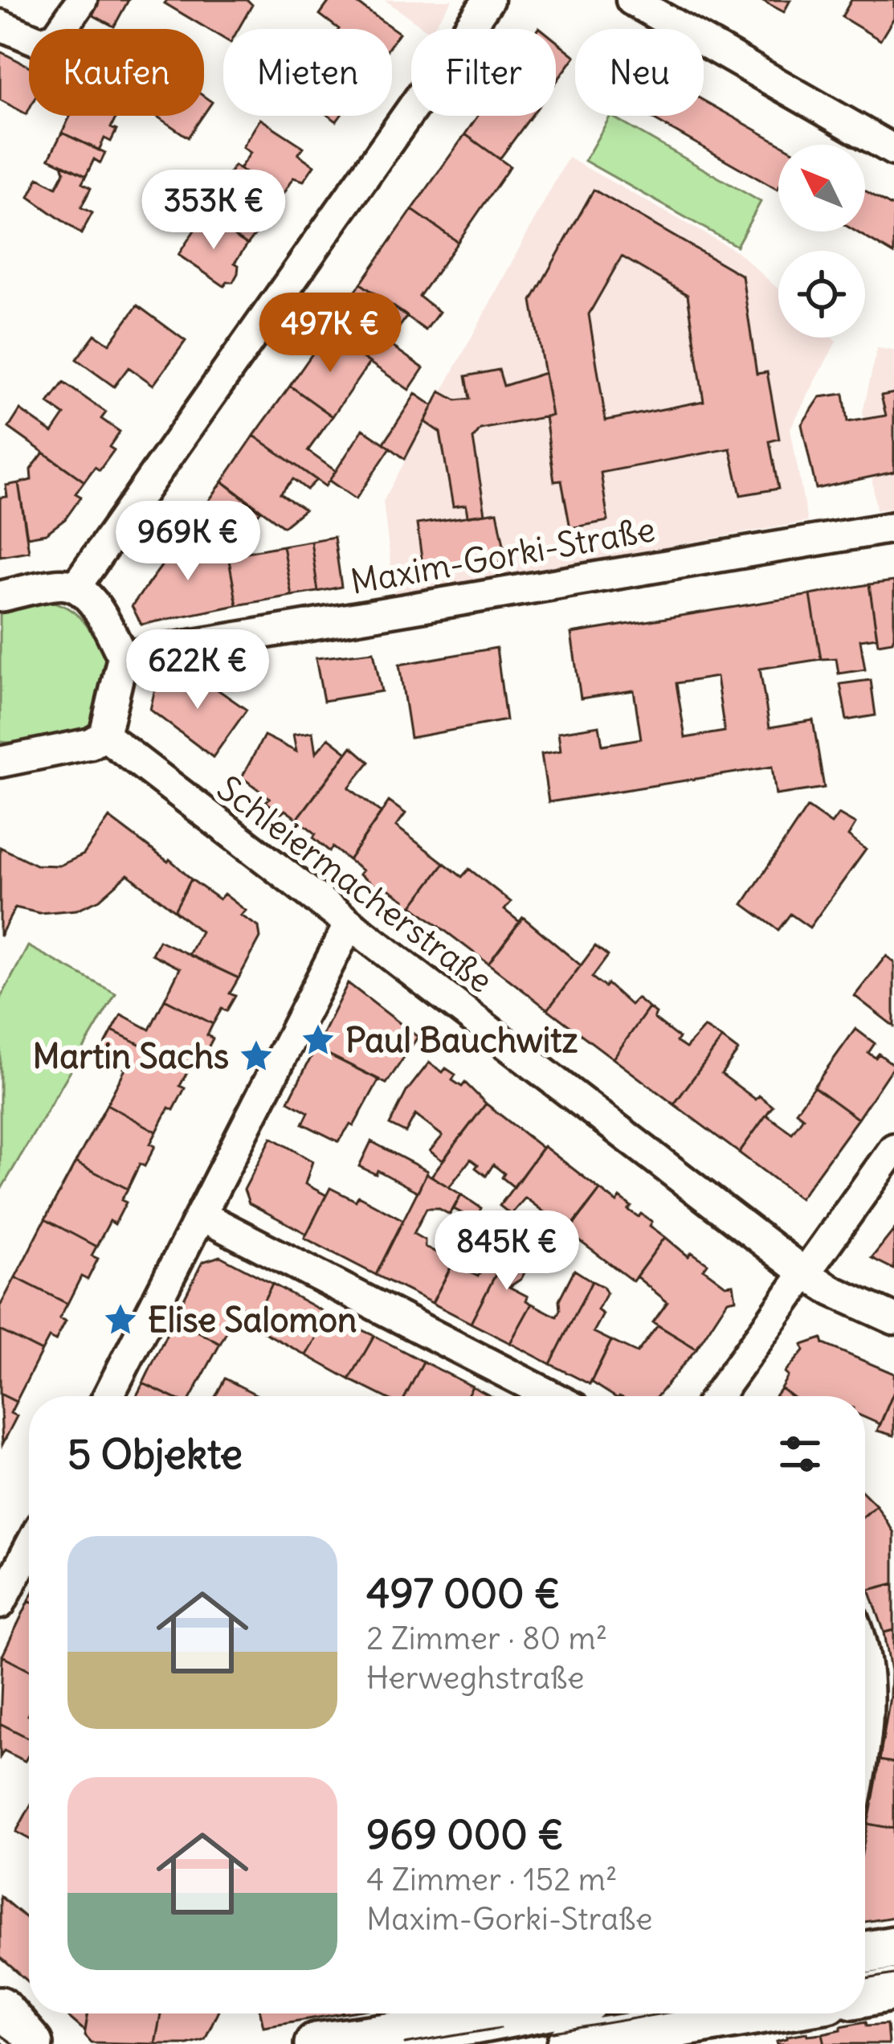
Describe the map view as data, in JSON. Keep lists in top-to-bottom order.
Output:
{
  "streets": {
    "street": ["Maxim-Gorki-Straße", "Schleiermacherstraße"]
  },
  "places": {
    "place": ["Paul Bauchwitz", "Martin Sachs", "Elise Salomon"]
  },
  "north": "top left",
  "page": {
    "chip": [
      "Kaufen",
      "Mieten",
      "Filter",
      "Neu"
    ],
    "price": [
      "353K €",
      "497K €",
      "969K €",
      "622K €",
      "845K €"
    ],
    "heading": "5 Objekte",
    "list": [
      {
        "name": "497 000 €",
        "note": "2 Zimmer · 80 m² · Herweghstraße"
      },
      {
        "name": "969 000 €",
        "note": "4 Zimmer · 152 m² · Maxim-Gorki-Straße"
      }
    ]
  }
}
